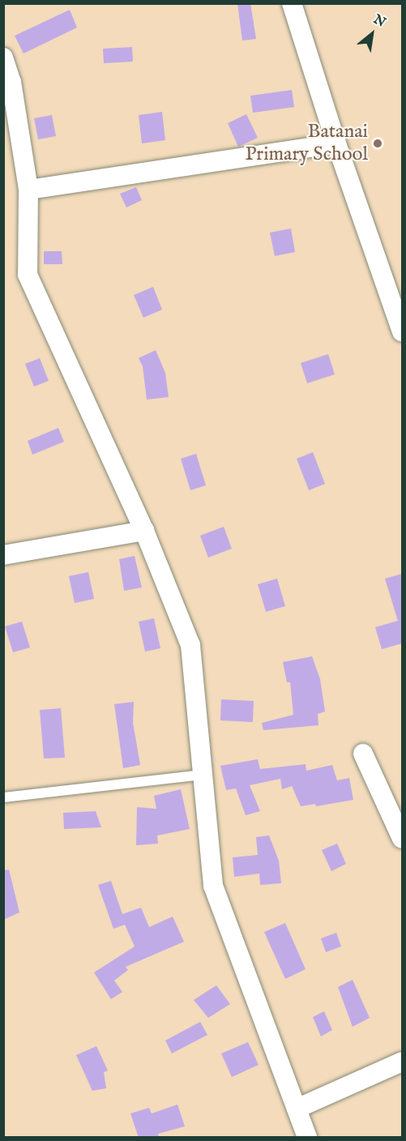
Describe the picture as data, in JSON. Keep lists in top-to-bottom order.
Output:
{
  "places": ["Batanai Primary School"],
  "north": "top right"
}
